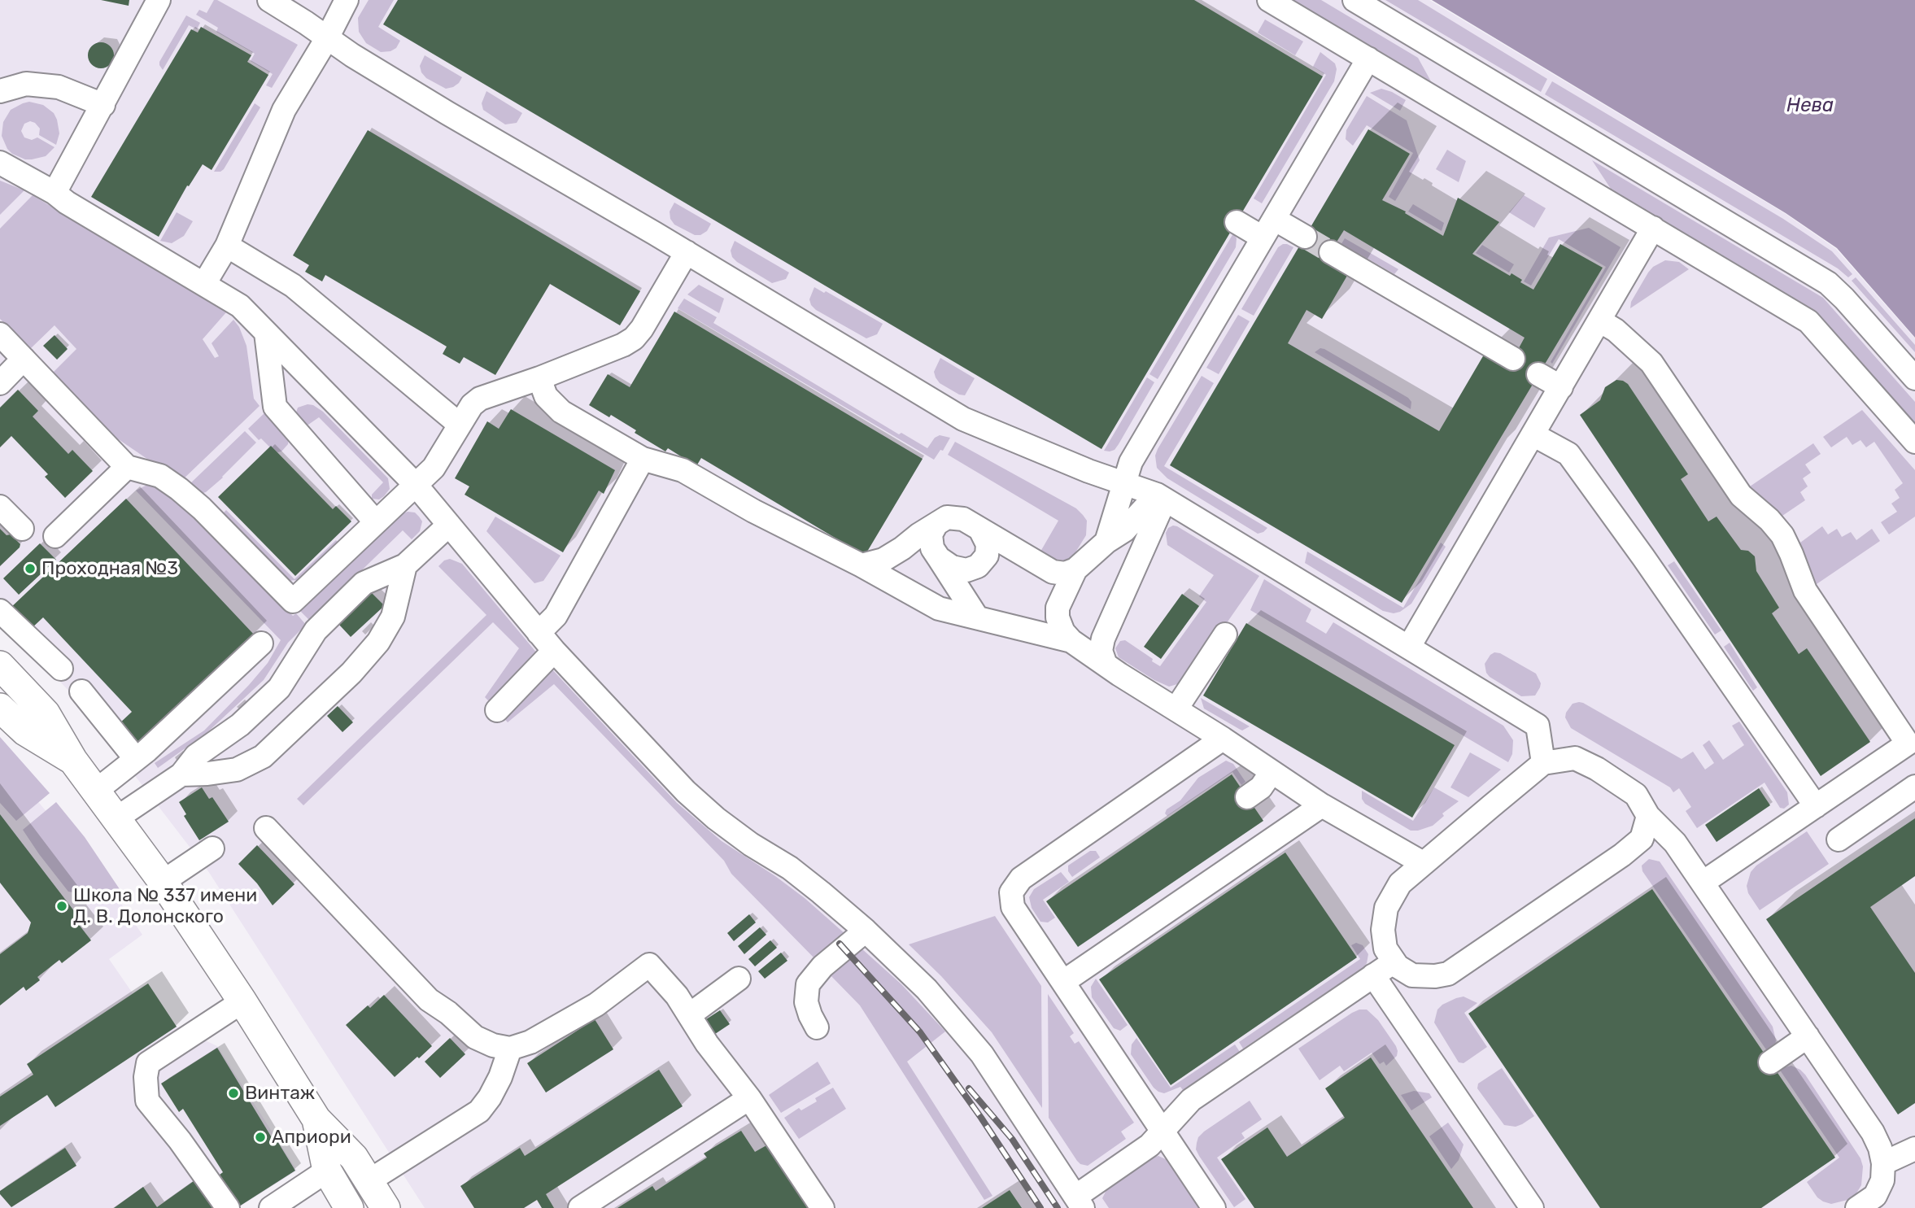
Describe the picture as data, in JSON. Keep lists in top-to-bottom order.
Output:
{
  "water": ["Нева"],
  "places": [
    "Проходная №3",
    "Школа № 337 имени Д. В. Долонского",
    "Винтаж",
    "Априори"
  ]
}
